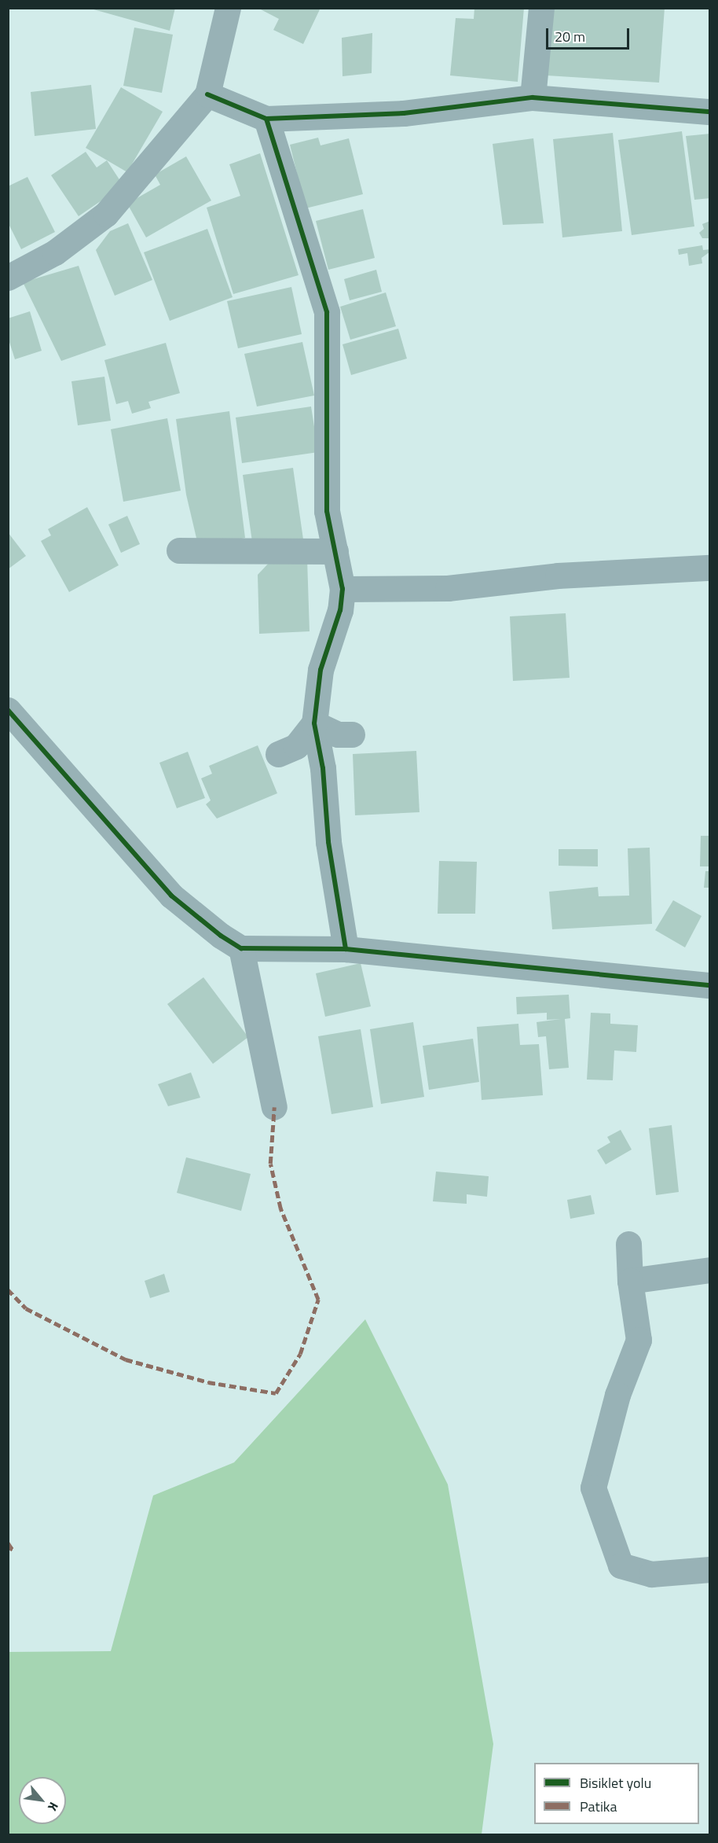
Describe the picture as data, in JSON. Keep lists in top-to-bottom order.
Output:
{
  "legend": ["Bisiklet yolu", "Patika"],
  "scale_bar": "20 m",
  "north": "bottom right"
}
